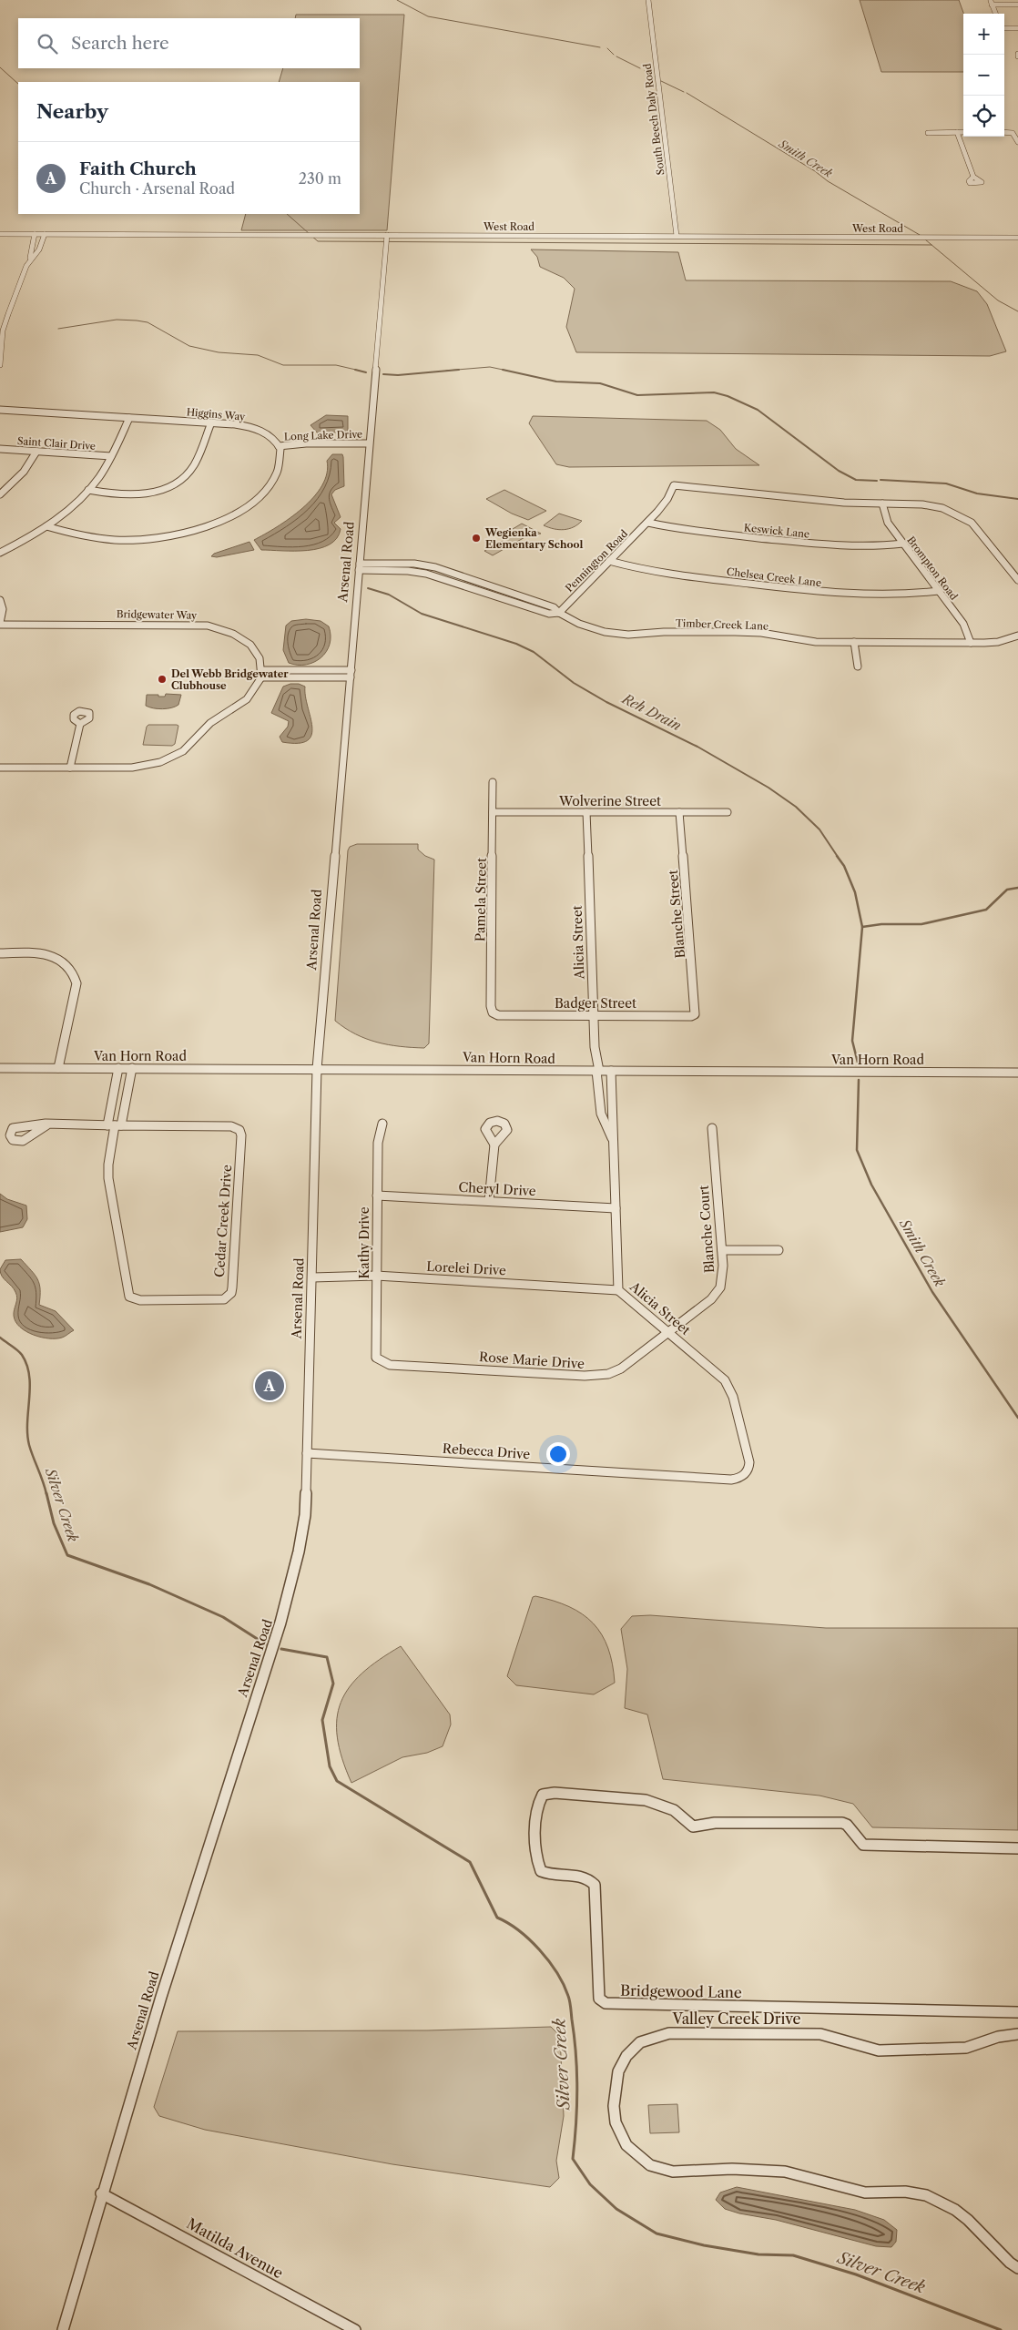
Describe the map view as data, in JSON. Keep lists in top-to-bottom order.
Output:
{
  "streets": {
    "street": [
      "South Beech Daly Road",
      "West Road",
      "Higgins Way",
      "Long Lake Drive",
      "Saint Clair Drive",
      "Keswick Lane",
      "Pennington Road",
      "Arsenal Road",
      "Brompton Road",
      "Chelsea Creek Lane",
      "Bridgewater Way",
      "Timber Creek Lane",
      "Wolverine Street",
      "Pamela Street",
      "Blanche Street",
      "Alicia Street",
      "Badger Street",
      "Van Horn Road",
      "Cheryl Drive",
      "Cedar Creek Drive",
      "Blanche Court",
      "Kathy Drive",
      "Lorelei Drive",
      "Rose Marie Drive",
      "Rebecca Drive",
      "Bridgewood Lane",
      "Valley Creek Drive",
      "Matilda Avenue"
    ]
  },
  "crossings": [
    ["South Beech Daly Road", "West Road"],
    ["West Road", "Arsenal Road"],
    ["Higgins Way", "Long Lake Drive"],
    ["Long Lake Drive", "Arsenal Road"],
    ["Keswick Lane", "Pennington Road"],
    ["Keswick Lane", "Brompton Road"],
    ["Pennington Road", "Brompton Road"],
    ["Pennington Road", "Chelsea Creek Lane"],
    ["Pennington Road", "Timber Creek Lane"],
    ["Arsenal Road", "Timber Creek Lane"],
    ["Arsenal Road", "Van Horn Road"],
    ["Arsenal Road", "Lorelei Drive"],
    ["Arsenal Road", "Rebecca Drive"],
    ["Arsenal Road", "Matilda Avenue"],
    ["Brompton Road", "Chelsea Creek Lane"],
    ["Brompton Road", "Timber Creek Lane"],
    ["Wolverine Street", "Pamela Street"],
    ["Wolverine Street", "Blanche Street"],
    ["Wolverine Street", "Alicia Street"],
    ["Pamela Street", "Badger Street"],
    ["Blanche Street", "Badger Street"],
    ["Alicia Street", "Badger Street"],
    ["Alicia Street", "Van Horn Road"],
    ["Alicia Street", "Cheryl Drive"],
    ["Alicia Street", "Blanche Court"],
    ["Alicia Street", "Lorelei Drive"],
    ["Alicia Street", "Rose Marie Drive"],
    ["Alicia Street", "Rebecca Drive"],
    ["Cheryl Drive", "Kathy Drive"],
    ["Blanche Court", "Rose Marie Drive"],
    ["Kathy Drive", "Lorelei Drive"],
    ["Kathy Drive", "Rose Marie Drive"]
  ],
  "water": ["Smith Creek", "Reh Drain", "Silver Creek"],
  "places": ["Wegienka Elementary School", "Del Webb Bridgewater Clubhouse"],
  "page": {
    "map_buttons": ["+", "−"],
    "search": "Search here",
    "heading": "Nearby",
    "list": [
      {
        "mark": "A",
        "name": "Faith Church",
        "note": "Church · Arsenal Road",
        "value": "230 m"
      }
    ],
    "pins": "A"
  }
}
